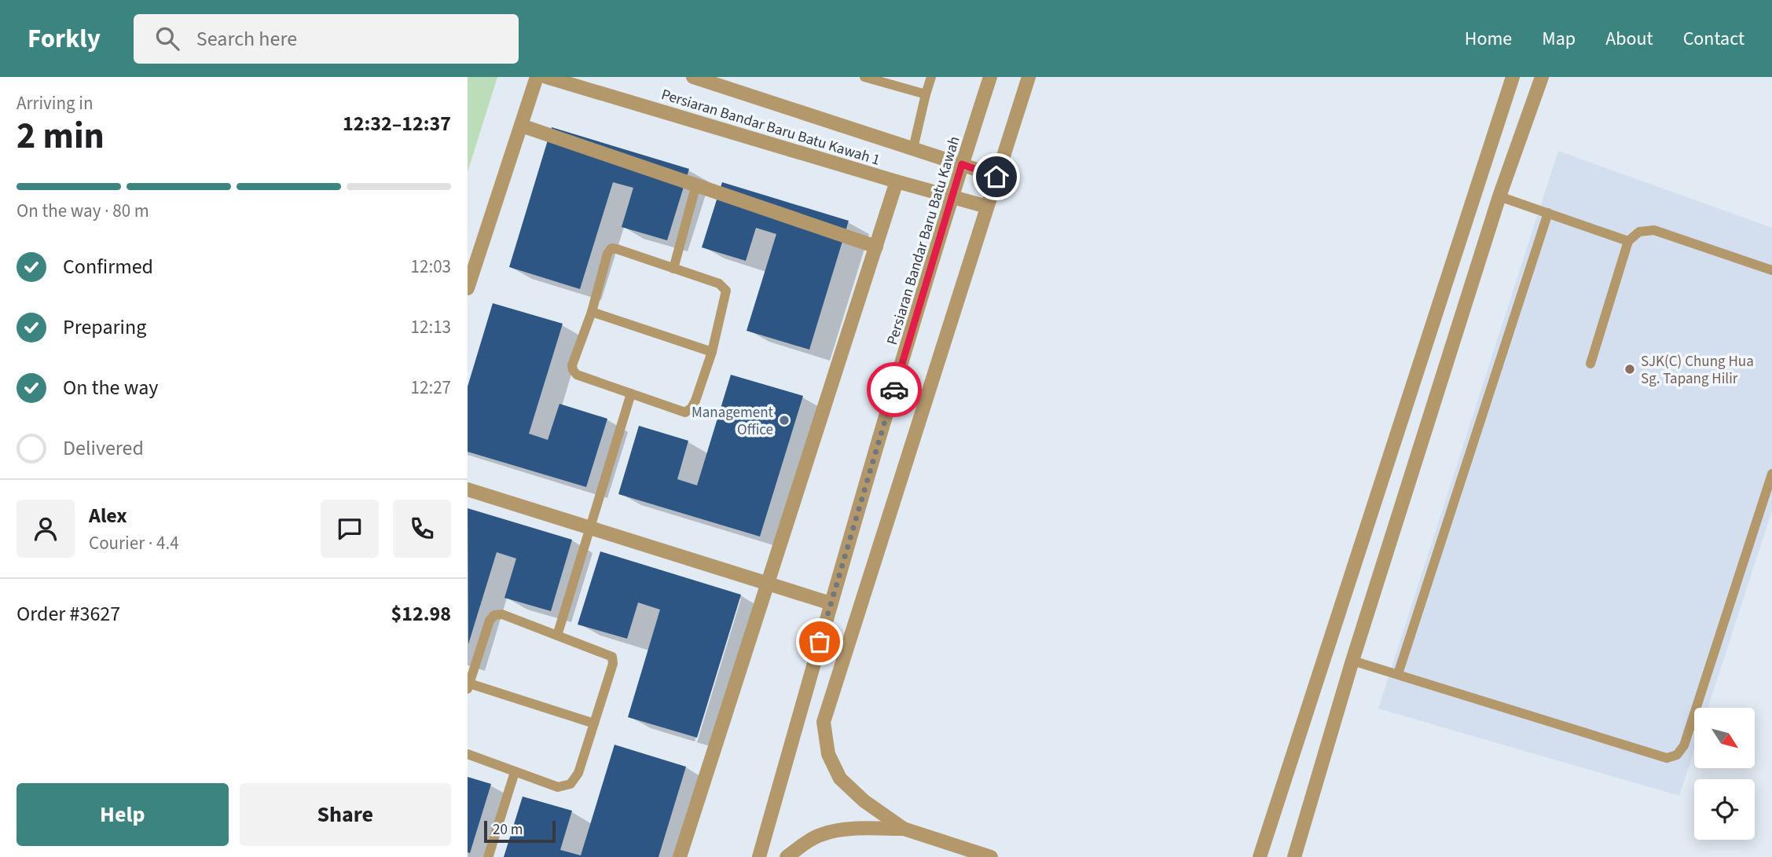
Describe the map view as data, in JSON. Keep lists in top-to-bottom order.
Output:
{
  "streets": {
    "street": ["Persiaran Bandar Baru Batu Kawah 1", "Persiaran Bandar Baru Batu Kawah"]
  },
  "crossings": [
    ["Persiaran Bandar Baru Batu Kawah 1", "Persiaran Bandar Baru Batu Kawah"]
  ],
  "places": ["SJK(C) Chung Hua Sg. Tapang Hilir", "Management Office"],
  "scale_bar": "20 m",
  "north": "bottom right",
  "page": {
    "header": "Forkly",
    "search": "Search here",
    "nav": [
      "Home",
      "Map",
      "About",
      "Contact"
    ],
    "heading": ["2 min", "Arriving in", "12:32–12:37"],
    "panel": [
      "Alex",
      "Courier · 4.4",
      "Order #3627",
      "$12.98"
    ],
    "bar": "On the way · 80 m",
    "list": [
      ["Confirmed", "12:03"],
      ["Preparing", "12:13"],
      ["On the way", "12:27"],
      "Delivered"
    ],
    "buttons": ["Help", "Share"],
    "scale": "20 m"
  }
}
